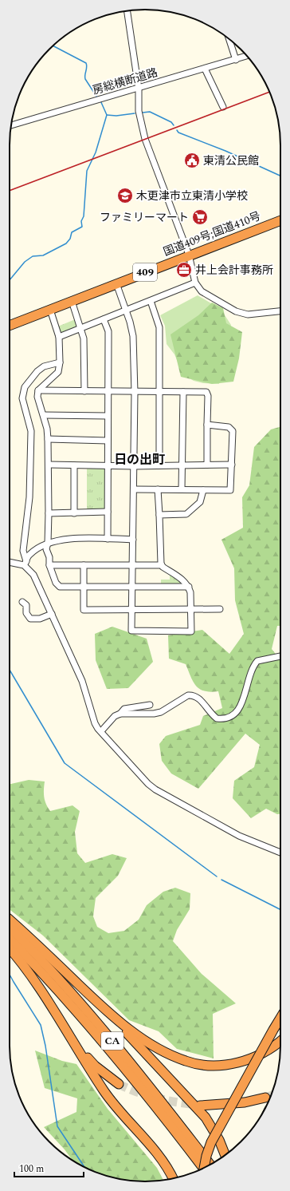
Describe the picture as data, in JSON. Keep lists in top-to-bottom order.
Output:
{
  "streets": {
    "highway": ["国道409号;国道410号", "409", "CA"],
    "street": ["房総横断道路"]
  },
  "districts": ["日の出町"],
  "places": {
    "public building": ["東清公民館"],
    "school or university": ["木更津市立東清小学校"],
    "supermarket": ["ファミリーマート"],
    "office": ["井上会計事務所"]
  },
  "scale_bar": "100 m"
}
